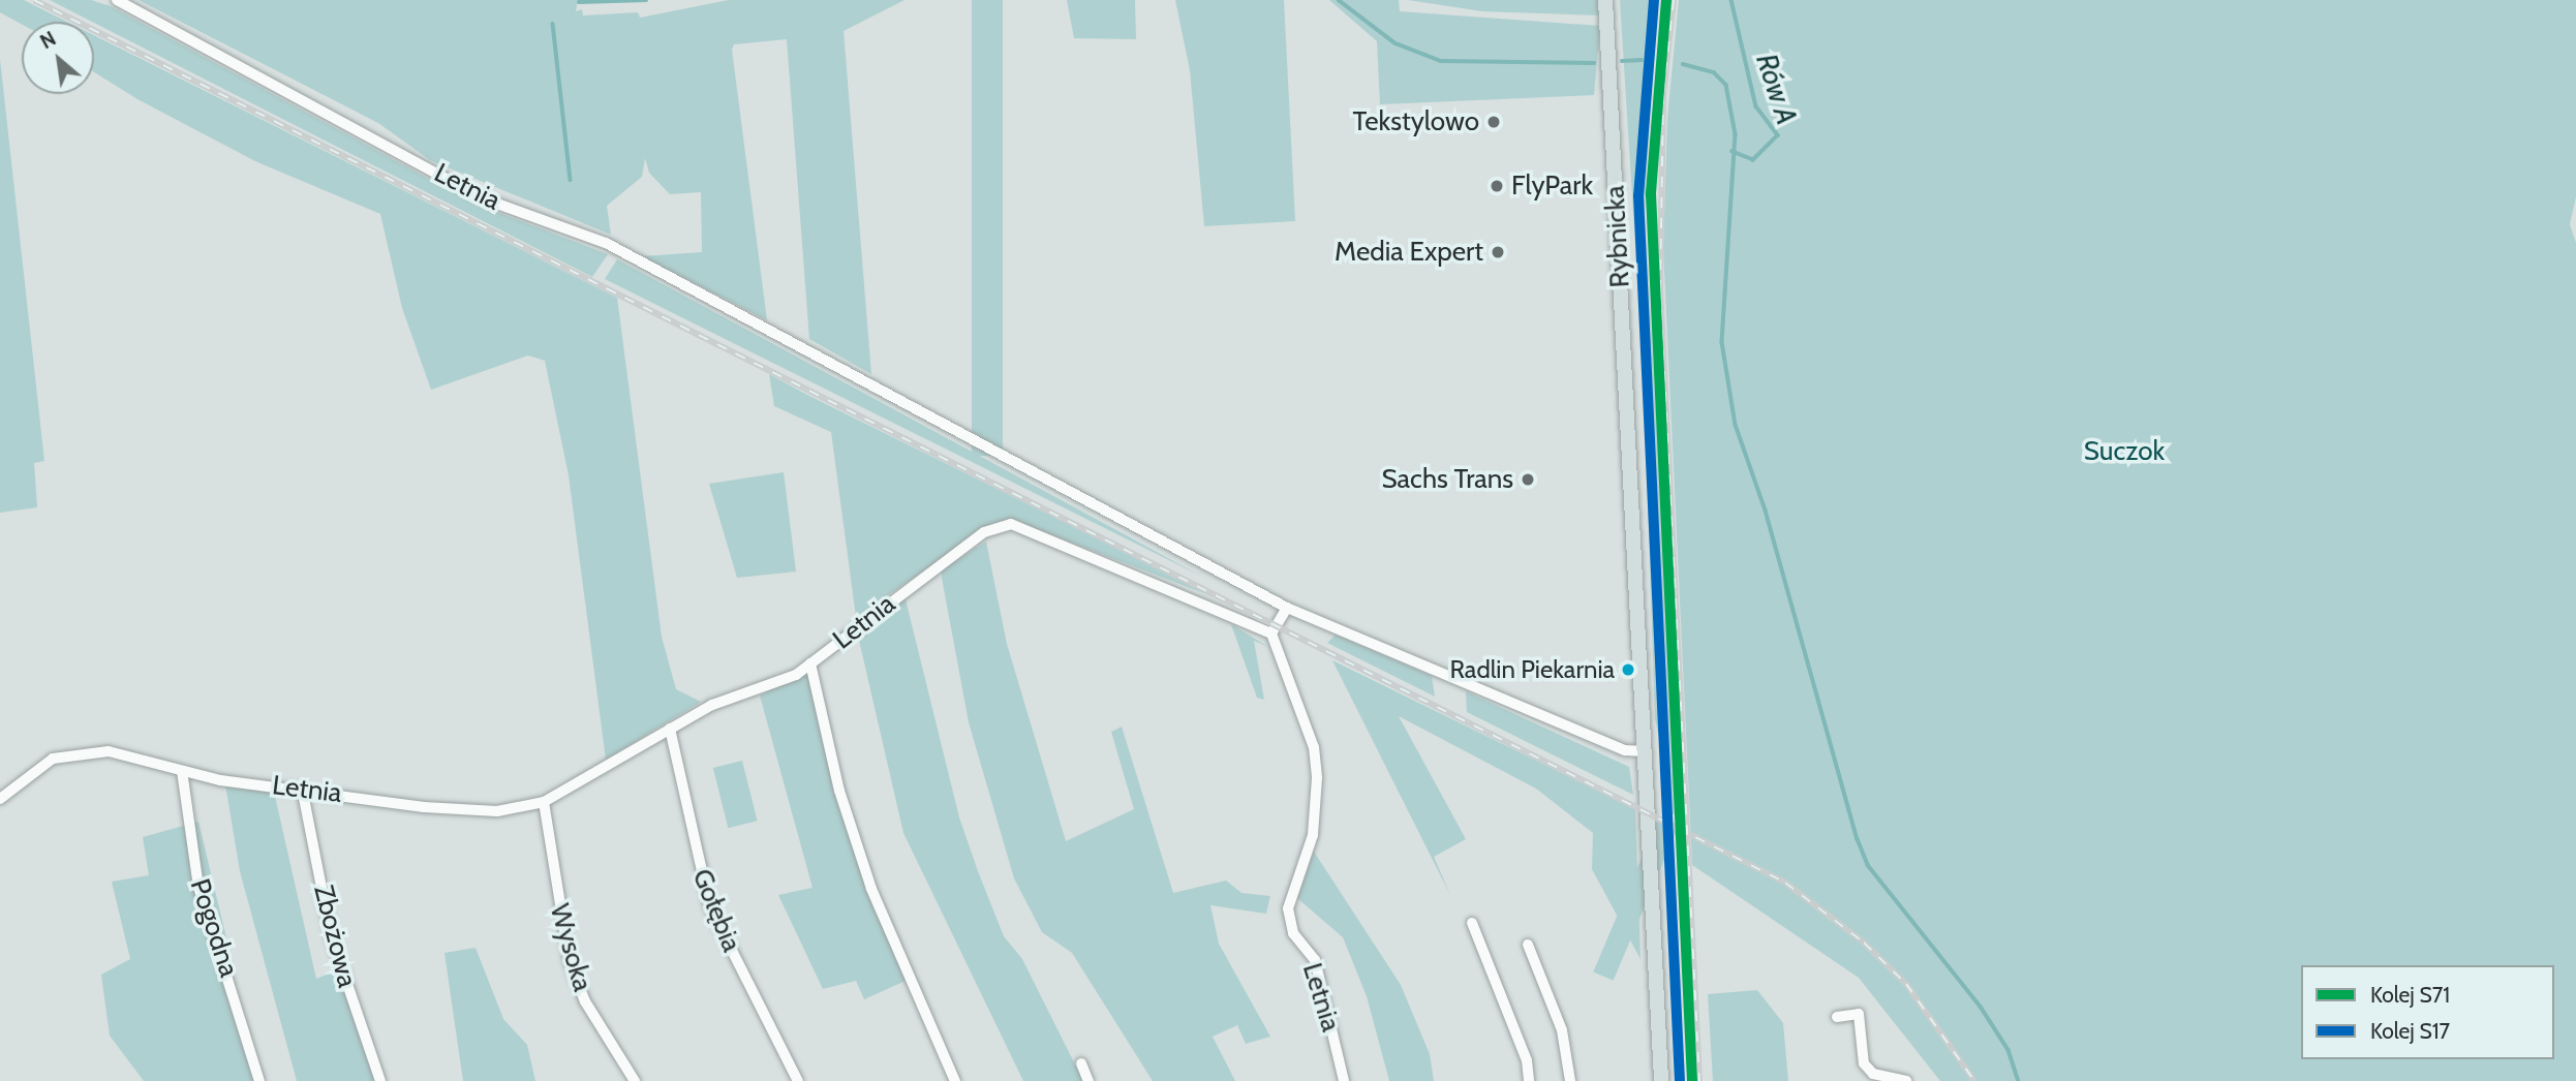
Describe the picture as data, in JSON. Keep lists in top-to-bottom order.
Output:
{
  "streets": {
    "main road": ["Rybnicka"],
    "street": [
      "Letnia",
      "Gołębia",
      "Pogodna",
      "Zbożowa",
      "Wysoka"
    ]
  },
  "crossings": [
    ["Letnia", "Rybnicka"],
    ["Letnia", "Gołębia"],
    ["Letnia", "Pogodna"],
    ["Letnia", "Zbożowa"],
    ["Letnia", "Wysoka"]
  ],
  "water": ["Rów A"],
  "parks": ["Suczok"],
  "places": [
    "Tekstylowo",
    "FlyPark",
    "Media Expert",
    "Sachs Trans",
    "Radlin Piekarnia"
  ],
  "lines": ["rail line S71", "rail line S17"],
  "legend": ["Kolej S71", "Kolej S17"],
  "north": "top left"
}
